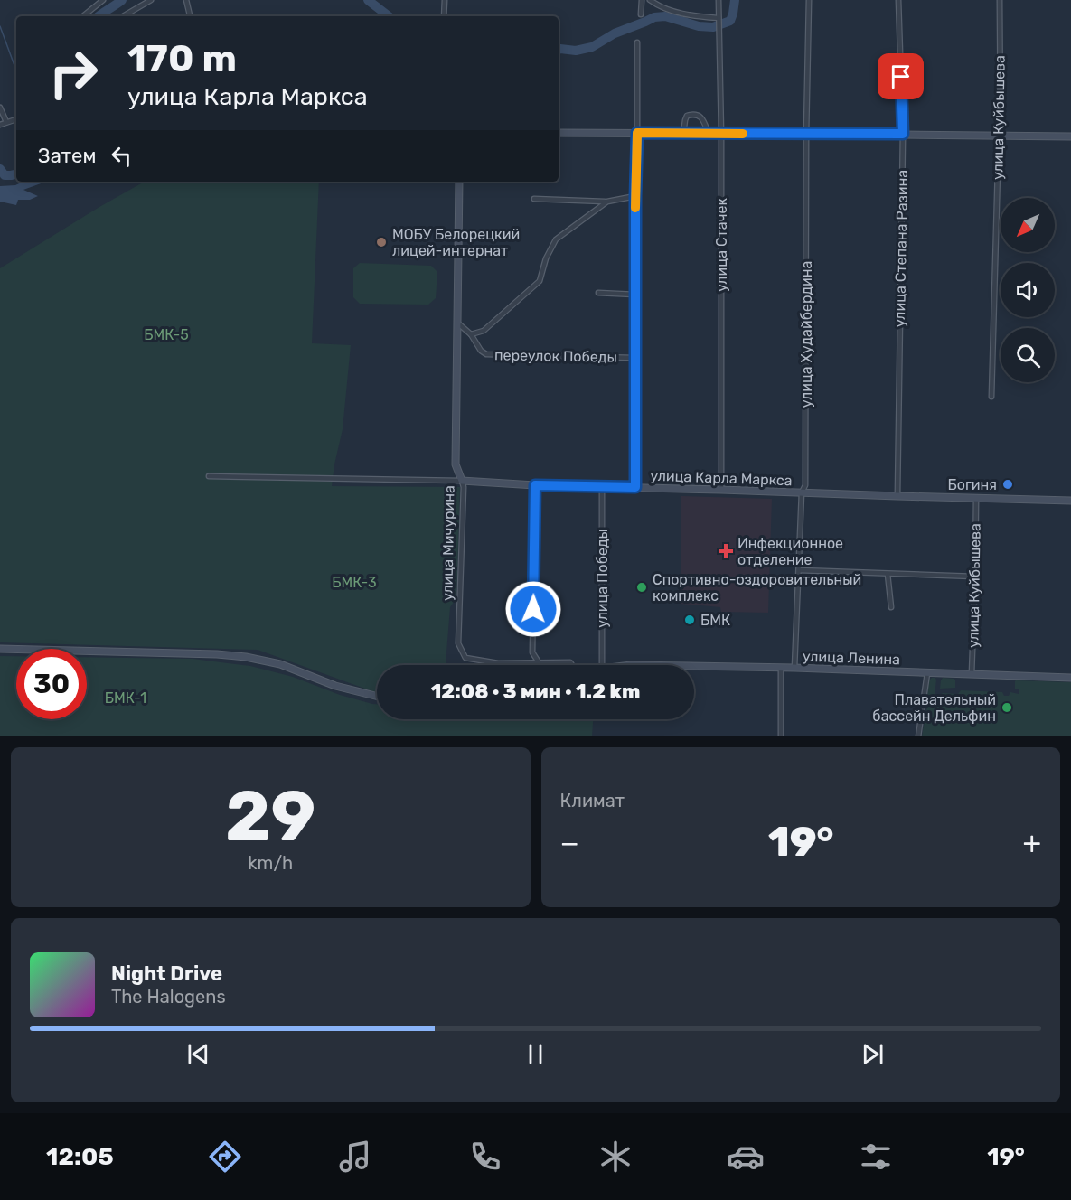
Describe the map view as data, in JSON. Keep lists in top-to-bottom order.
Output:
{
  "streets": {
    "street": [
      "улица Куйбышева",
      "улица Стачек",
      "улица Степана Разина",
      "улица Худайбердина",
      "переулок Победы",
      "улица Карла Маркса",
      "улица Мичурина",
      "улица Победы",
      "улица Ленина"
    ]
  },
  "crossings": [
    ["улица Куйбышева", "улица Карла Маркса"],
    ["улица Куйбышева", "улица Ленина"],
    ["улица Стачек", "улица Карла Маркса"],
    ["улица Степана Разина", "улица Карла Маркса"],
    ["улица Худайбердина", "улица Карла Маркса"],
    ["улица Худайбердина", "улица Ленина"],
    ["переулок Победы", "улица Мичурина"],
    ["улица Карла Маркса", "улица Мичурина"],
    ["улица Карла Маркса", "улица Победы"]
  ],
  "parks": ["БМК-5", "БМК-3", "БМК-1"],
  "places": {
    "other": [
      "МОБУ Белорецкий лицей-интернат",
      "Богиня",
      "Спортивно-оздоровительный комплекс",
      "БМК",
      "Плавательный бассейн Дельфин"
    ],
    "health": ["Инфекционное отделение"]
  },
  "north": "bottom left",
  "page": {
    "turn": ["170 m", "улица Карла Маркса"],
    "then": "Затем",
    "limit": "30",
    "trip": "12:08 · 3 мин · 1.2 km",
    "tile": [
      ["29", "km/h"],
      "Климат"
    ],
    "heat": ["−", "19°", "+"],
    "song": ["Night Drive", "The Halogens"],
    "tabs": ["12:05", "19°"]
  }
}
